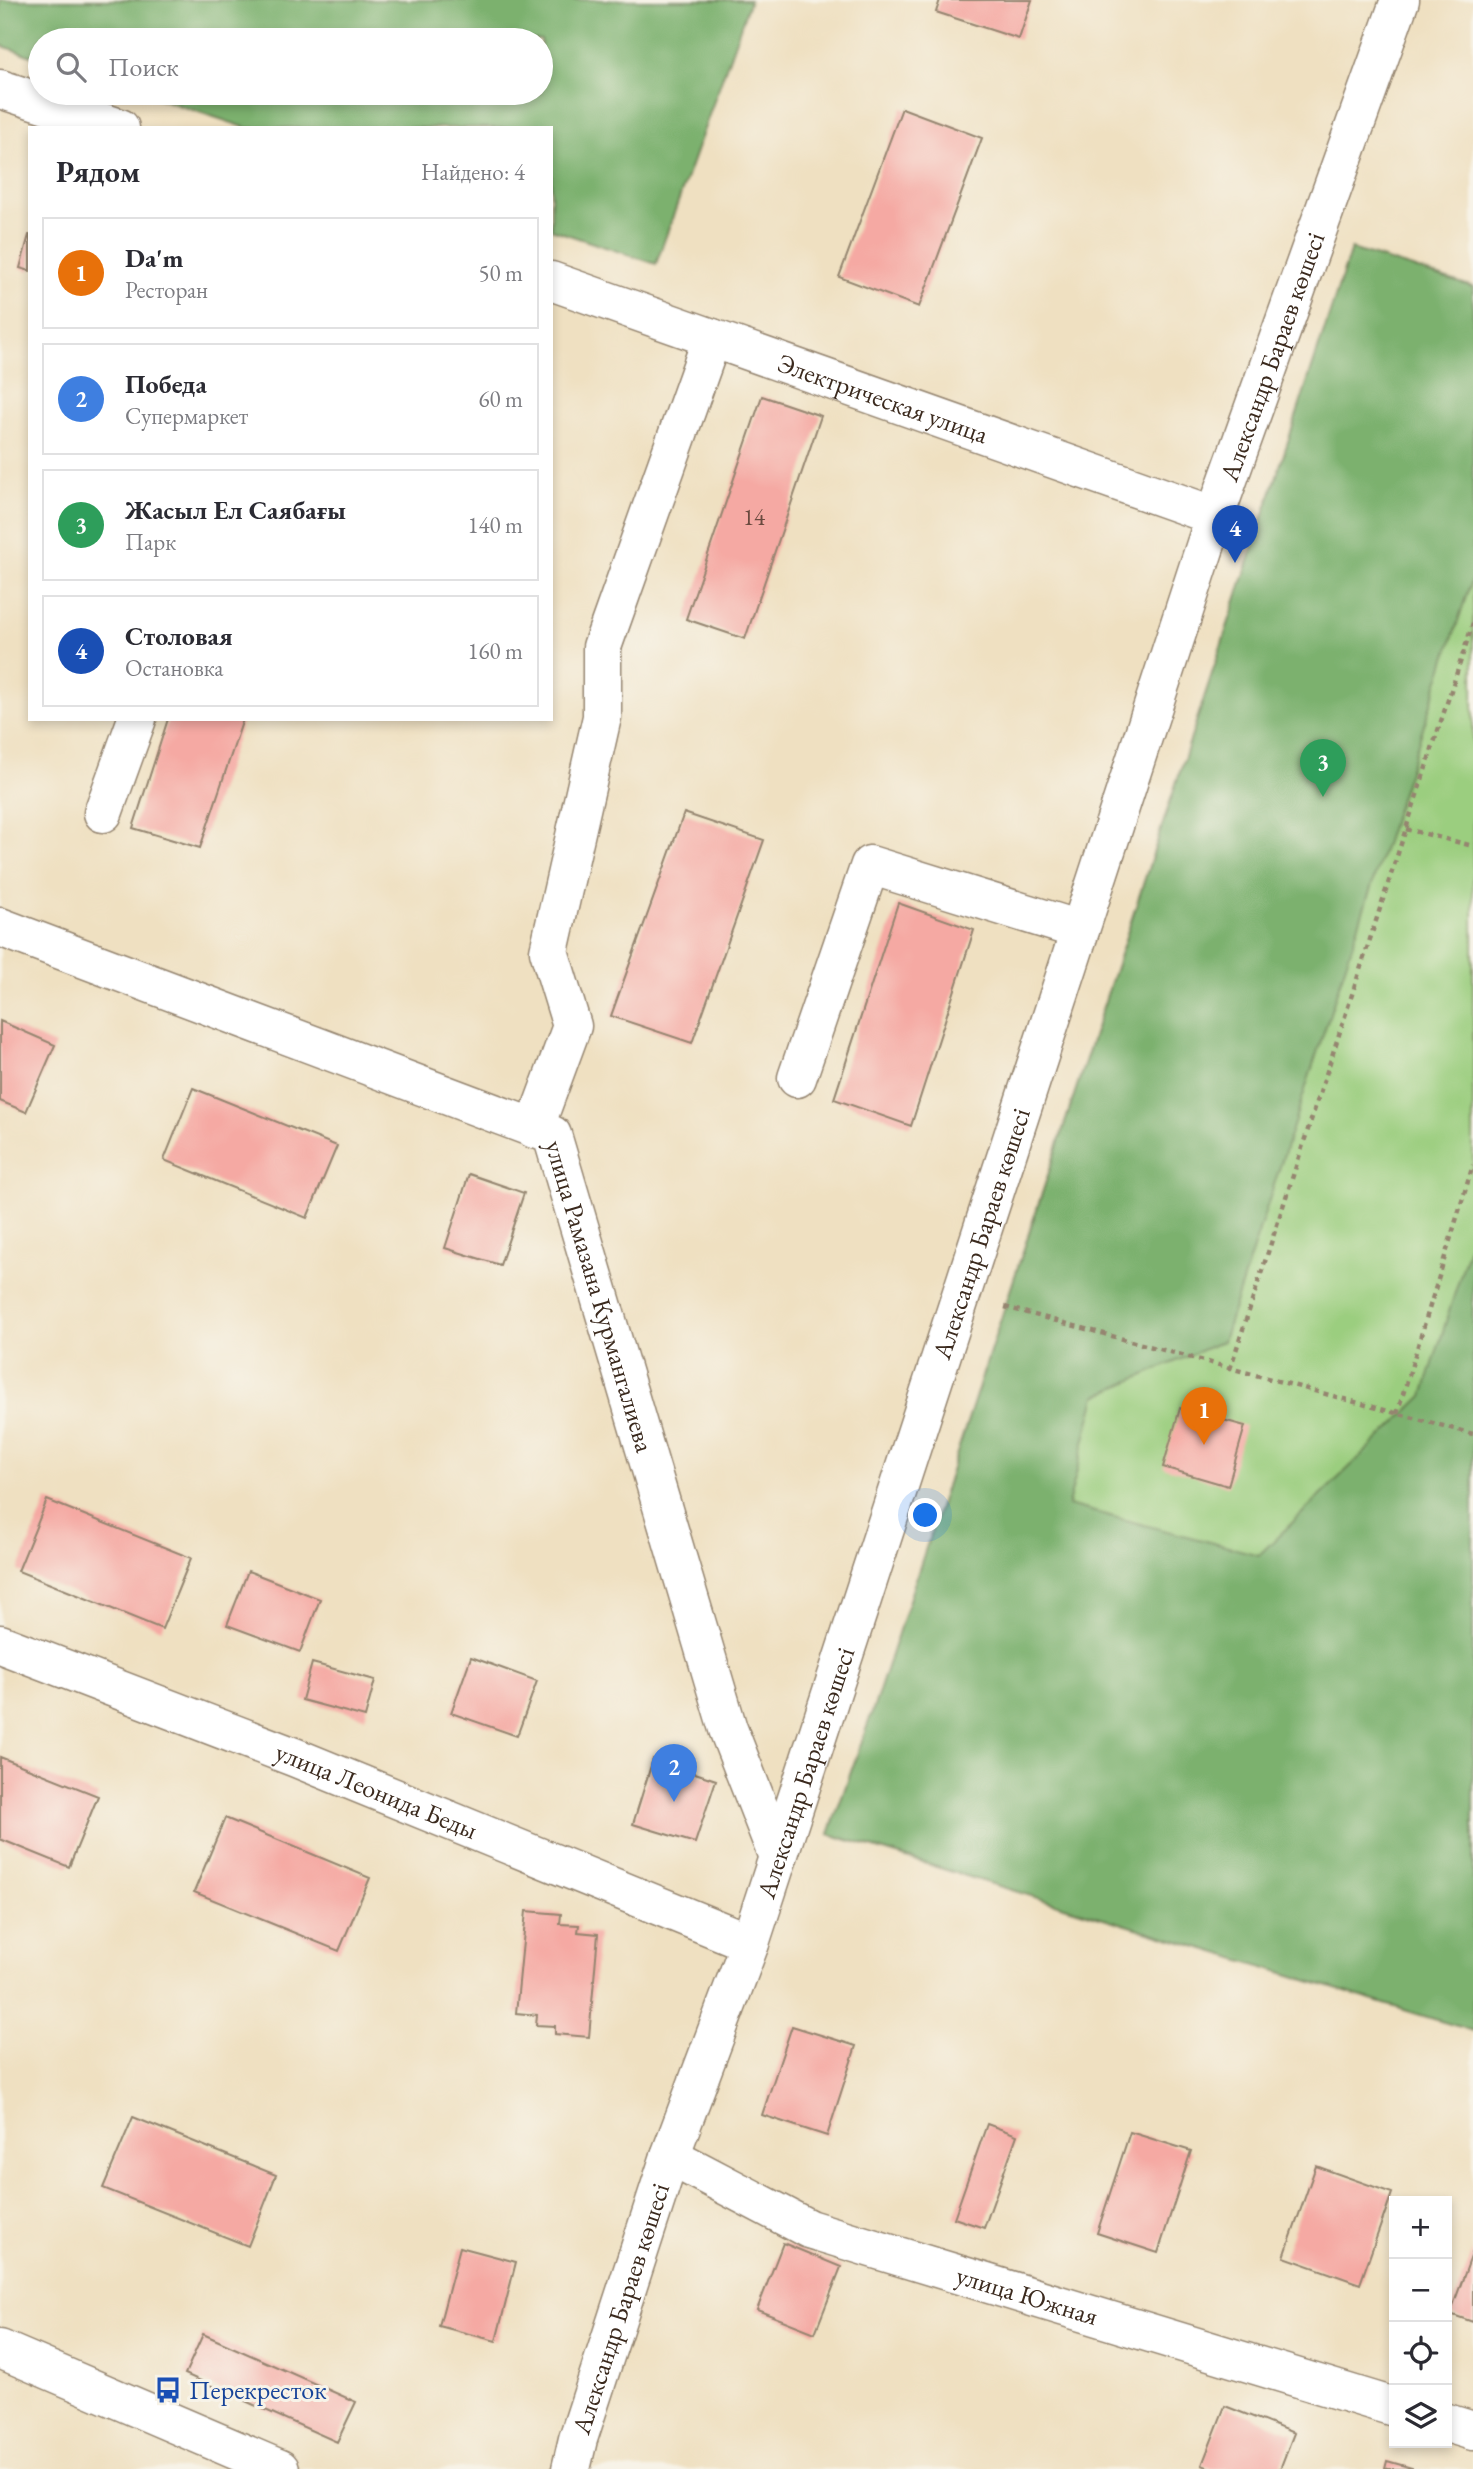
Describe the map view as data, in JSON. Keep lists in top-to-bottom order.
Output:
{
  "streets": {
    "street": [
      "Александр Бараев көшесі",
      "Электрическая улица",
      "улица Рамазана Курмангалиева",
      "улица Леонида Беды",
      "улица Южная"
    ]
  },
  "crossings": [
    ["Александр Бараев көшесі", "Электрическая улица"],
    ["Александр Бараев көшесі", "улица Рамазана Курмангалиева"],
    ["Александр Бараев көшесі", "улица Леонида Беды"],
    ["Александр Бараев көшесі", "улица Южная"]
  ],
  "places": {
    "bus stop": ["Перекресток"]
  },
  "house_numbers": ["14"],
  "page": {
    "search": "Поиск",
    "heading": ["Рядом", "Найдено: 4"],
    "list": [
      {
        "mark": "1",
        "name": "Da'm",
        "note": "Ресторан",
        "value": "50 m"
      },
      {
        "mark": "2",
        "name": "Победа",
        "note": "Супермаркет",
        "value": "60 m"
      },
      {
        "mark": "3",
        "name": "Жасыл Ел Саябағы",
        "note": "Парк",
        "value": "140 m"
      },
      {
        "mark": "4",
        "name": "Столовая",
        "note": "Остановка",
        "value": "160 m"
      }
    ],
    "pins": [
      "4",
      "3",
      "1",
      "2"
    ],
    "map_buttons": ["+", "−"]
  }
}
